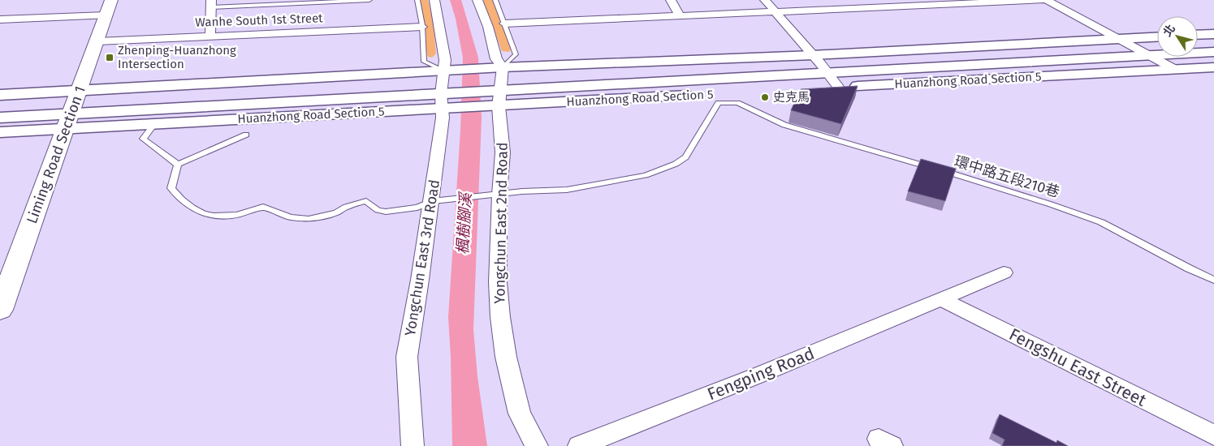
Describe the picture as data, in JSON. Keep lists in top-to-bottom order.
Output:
{
  "streets": {
    "main road": ["Liming Road Section 1"],
    "street": [
      "Wanhe South 1st Street",
      "Huanzhong Road Section 5",
      "Yongchun East 2nd Road",
      "Yongchun East 3rd Road",
      "Fengshu East Street",
      "Fengping Road"
    ],
    "lane": ["環中路五段210巷"]
  },
  "crossings": [
    ["Wanhe South 1st Street", "Liming Road Section 1"],
    ["Huanzhong Road Section 5", "Liming Road Section 1"],
    ["Huanzhong Road Section 5", "環中路五段210巷"],
    ["Huanzhong Road Section 5", "Yongchun East 2nd Road"],
    ["Huanzhong Road Section 5", "Yongchun East 3rd Road"],
    ["Fengshu East Street", "Fengping Road"]
  ],
  "water": ["楓樹腳溪"],
  "places": {
    "transit": ["Zhenping-Huanzhong Intersection"],
    "other": ["史克馬"]
  },
  "north": "top left"
}
